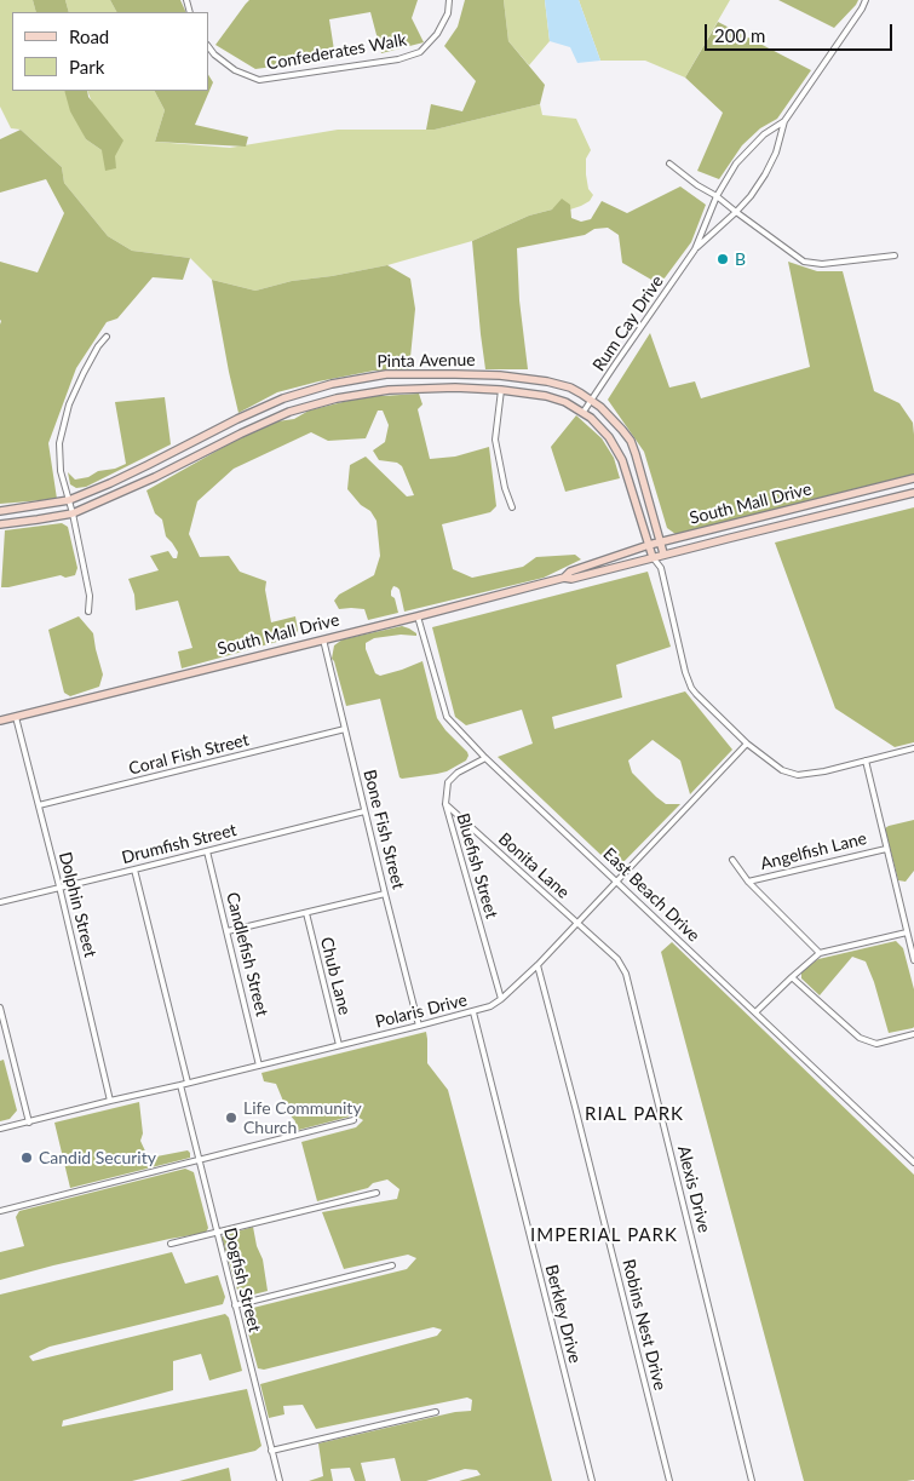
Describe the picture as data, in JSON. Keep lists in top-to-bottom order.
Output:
{
  "streets": {
    "street": [
      "Confederates Walk",
      "Rum Cay Drive",
      "Pinta Avenue",
      "South Mall Drive",
      "Coral Fish Street",
      "Bone Fish Street",
      "Drumfish Street",
      "Angelfish Lane",
      "Bluefish Street",
      "Bonita Lane",
      "East Beach Drive",
      "Dolphin Street",
      "Candlefish Street",
      "Chub Lane",
      "Polaris Drive",
      "Alexis Drive",
      "Dogfish Street",
      "Berkley Drive",
      "Robins Nest Drive"
    ]
  },
  "crossings": [
    ["Rum Cay Drive", "Pinta Avenue"],
    ["Pinta Avenue", "South Mall Drive"],
    ["South Mall Drive", "Bone Fish Street"],
    ["South Mall Drive", "East Beach Drive"],
    ["South Mall Drive", "Dolphin Street"],
    ["Coral Fish Street", "Bone Fish Street"],
    ["Coral Fish Street", "Dolphin Street"],
    ["Bone Fish Street", "Drumfish Street"],
    ["Bone Fish Street", "Polaris Drive"],
    ["Drumfish Street", "Dolphin Street"],
    ["Drumfish Street", "Candlefish Street"],
    ["Bluefish Street", "Bonita Lane"],
    ["Bluefish Street", "East Beach Drive"],
    ["Bluefish Street", "Polaris Drive"],
    ["Bonita Lane", "Polaris Drive"],
    ["Bonita Lane", "Alexis Drive"],
    ["East Beach Drive", "Polaris Drive"],
    ["Dolphin Street", "Polaris Drive"],
    ["Candlefish Street", "Polaris Drive"],
    ["Chub Lane", "Polaris Drive"],
    ["Polaris Drive", "Alexis Drive"],
    ["Polaris Drive", "Dogfish Street"],
    ["Polaris Drive", "Berkley Drive"],
    ["Polaris Drive", "Robins Nest Drive"]
  ],
  "districts": ["RIAL PARK", "IMPERIAL PARK"],
  "places": ["B", "Life Community Church", "Candid Security"],
  "legend": ["Road", "Park"],
  "scale_bar": "200 m"
}
